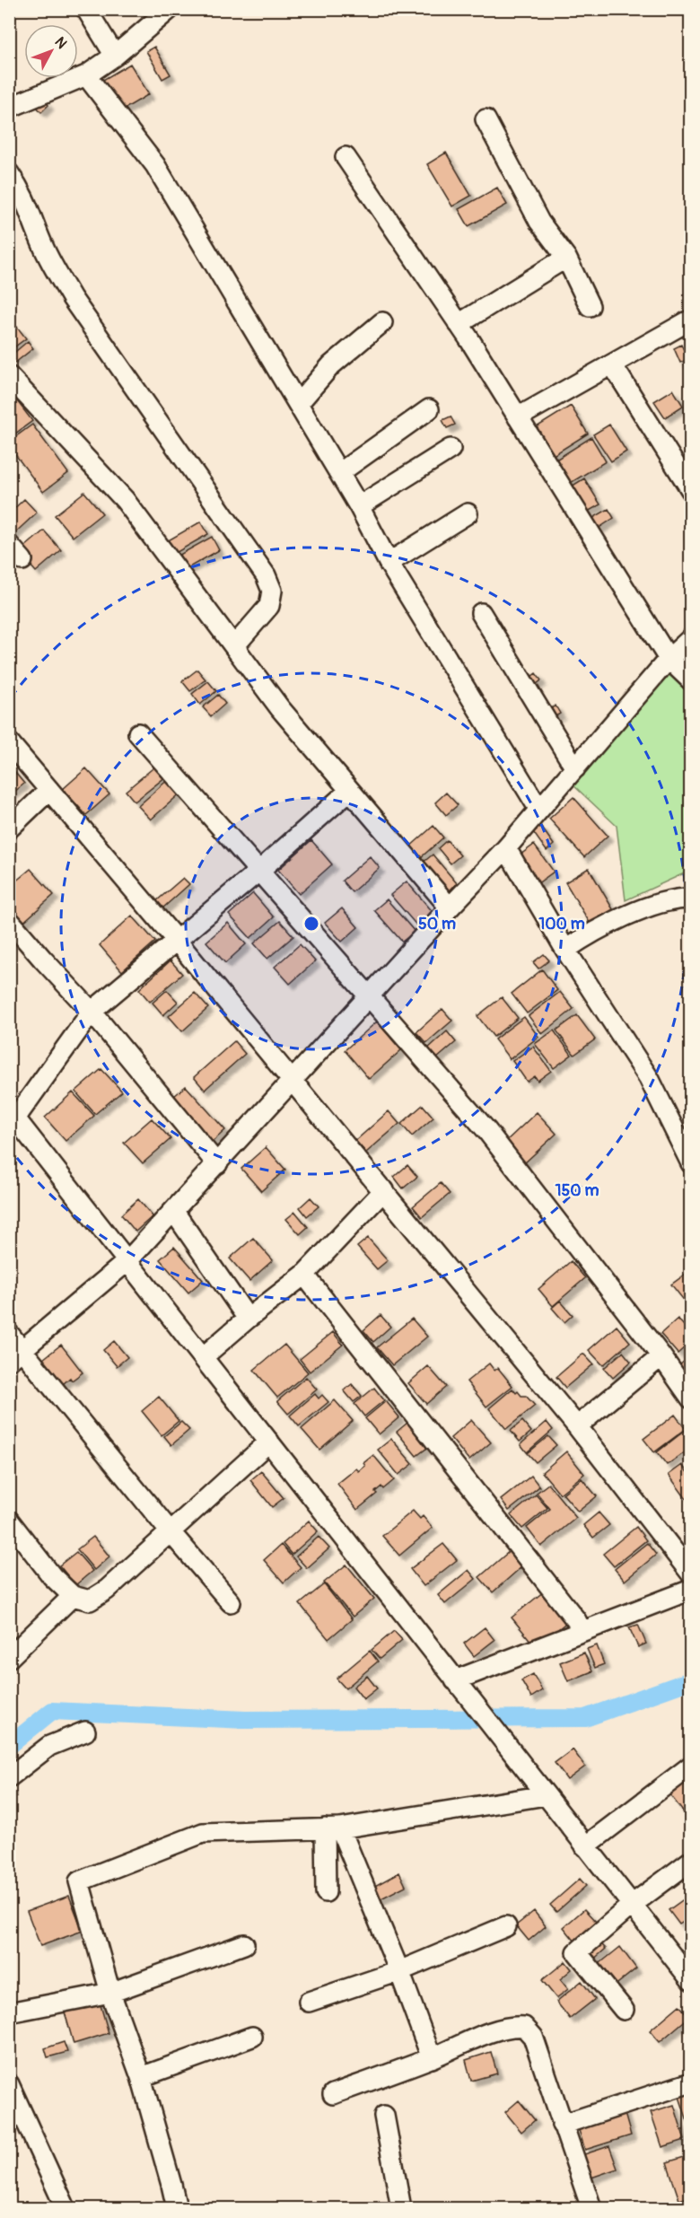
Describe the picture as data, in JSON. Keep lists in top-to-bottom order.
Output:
{
  "north": "top right",
  "rings": ["50 m", "100 m", "150 m"]
}
